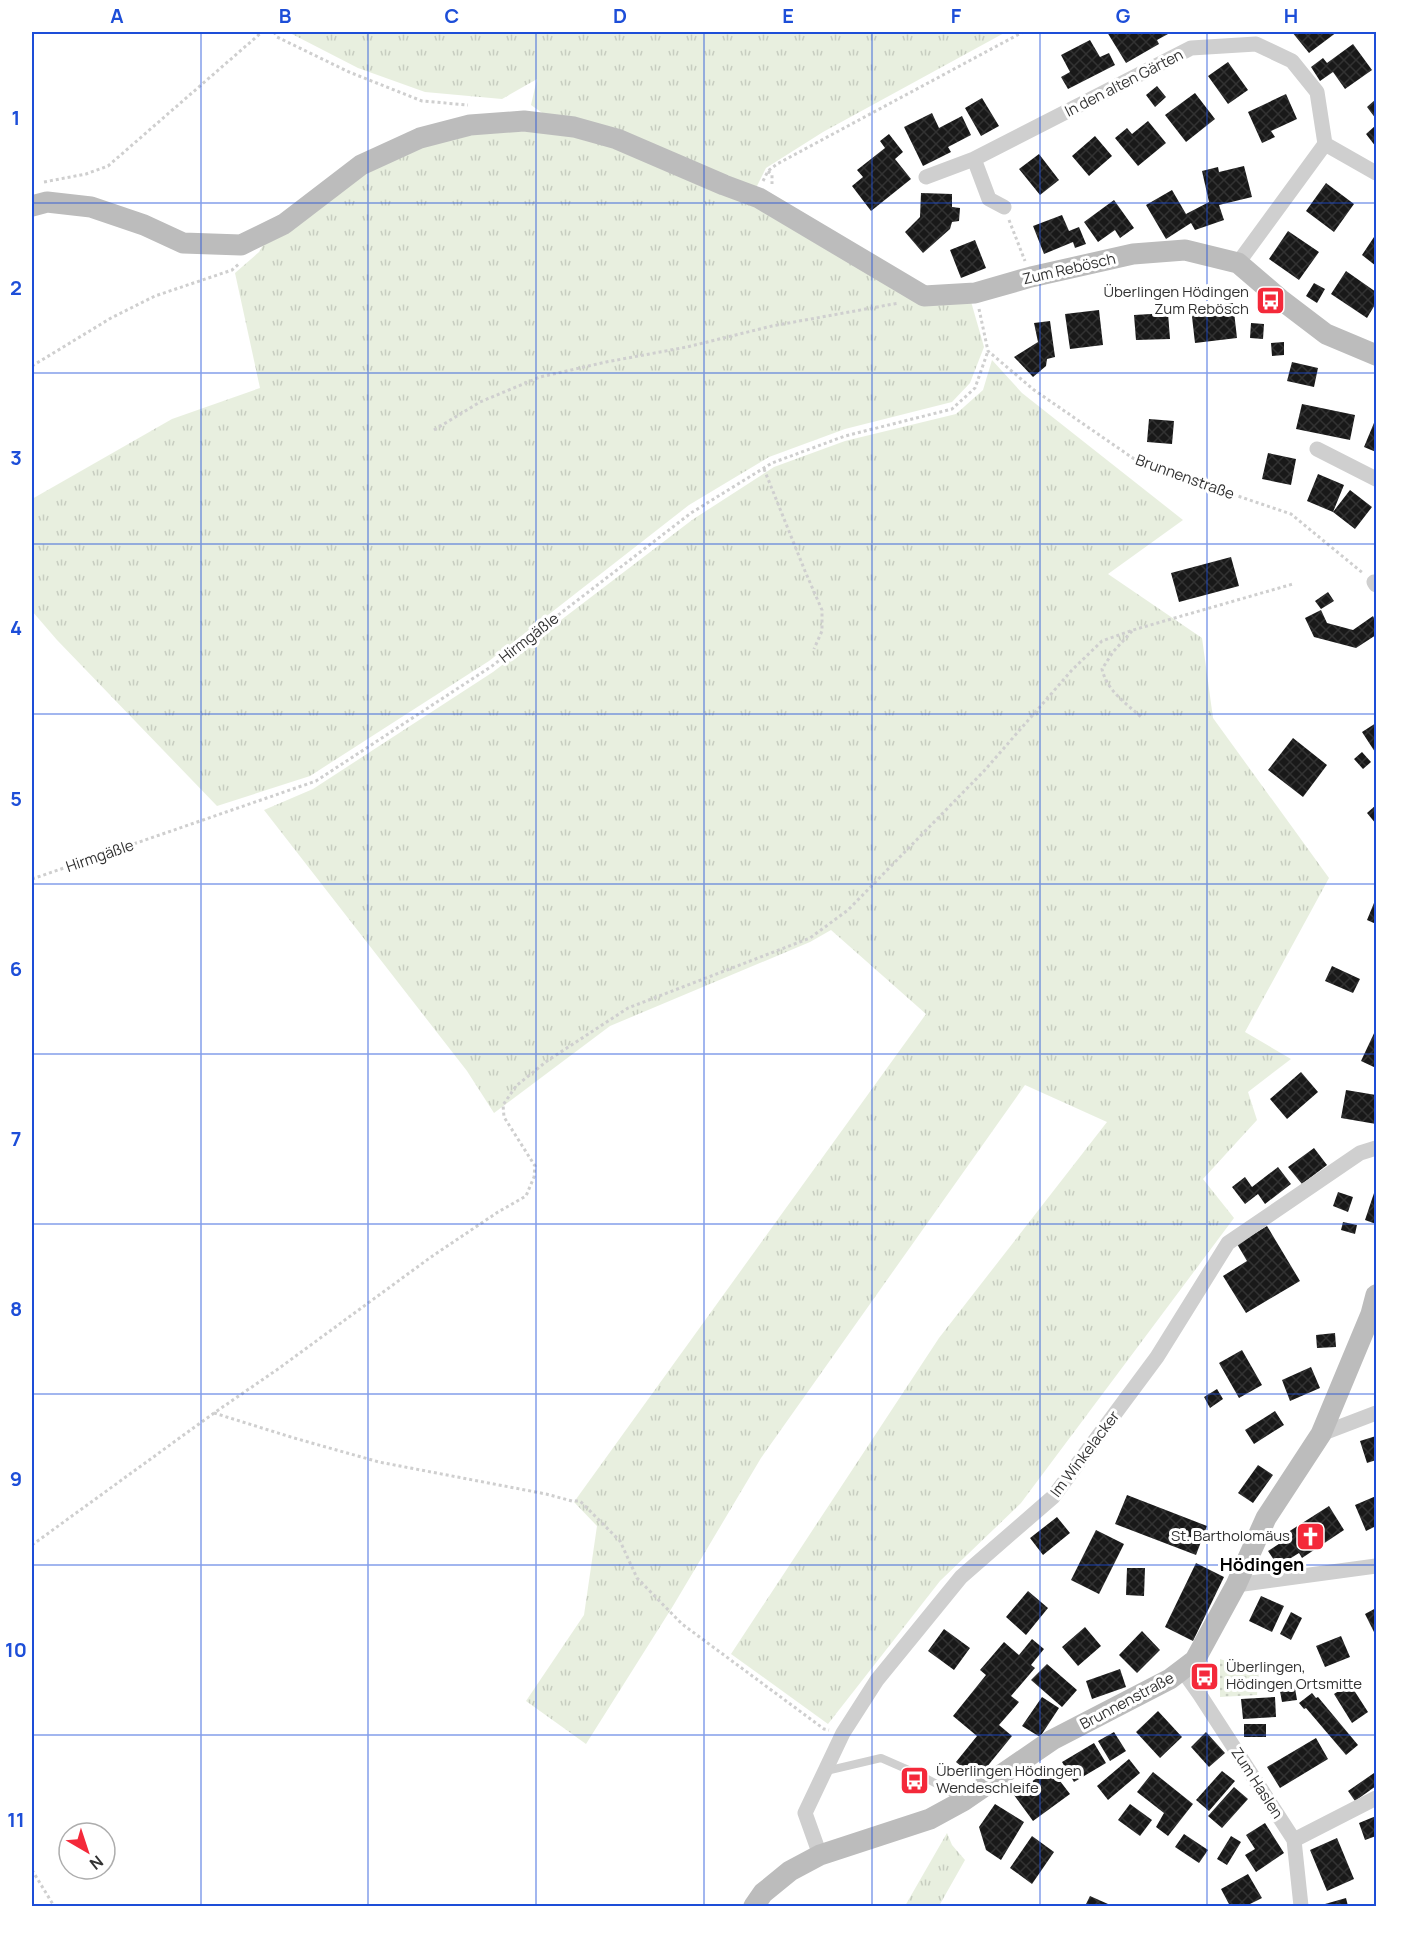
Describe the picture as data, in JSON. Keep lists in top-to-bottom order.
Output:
{
  "streets": {
    "street": [
      "In den alten Gärten",
      "Zum Rebösch",
      "Brunnenstraße",
      "Im Winkelacker",
      "Zum Haslen"
    ],
    "path": ["Hirmgäßle"]
  },
  "crossings": [
    ["Brunnenstraße", "Hirmgäßle"],
    ["Brunnenstraße", "Im Winkelacker"],
    ["Brunnenstraße", "Zum Haslen"]
  ],
  "districts": ["Hödingen"],
  "places": {
    "bus stop": ["Überlingen Hödingen Zum Rebösch", "Überlingen, Hödingen Ortsmitte", "Überlingen Hödingen Wendeschleife"],
    "church": ["St. Bartholomäus"]
  },
  "north": "bottom right",
  "grid": {
    "columns": [
      "A",
      "B",
      "C",
      "D",
      "E",
      "F",
      "G",
      "H"
    ],
    "rows": [
      "1",
      "2",
      "3",
      "4",
      "5",
      "6",
      "7",
      "8",
      "9",
      "10",
      "11"
    ]
  }
}
